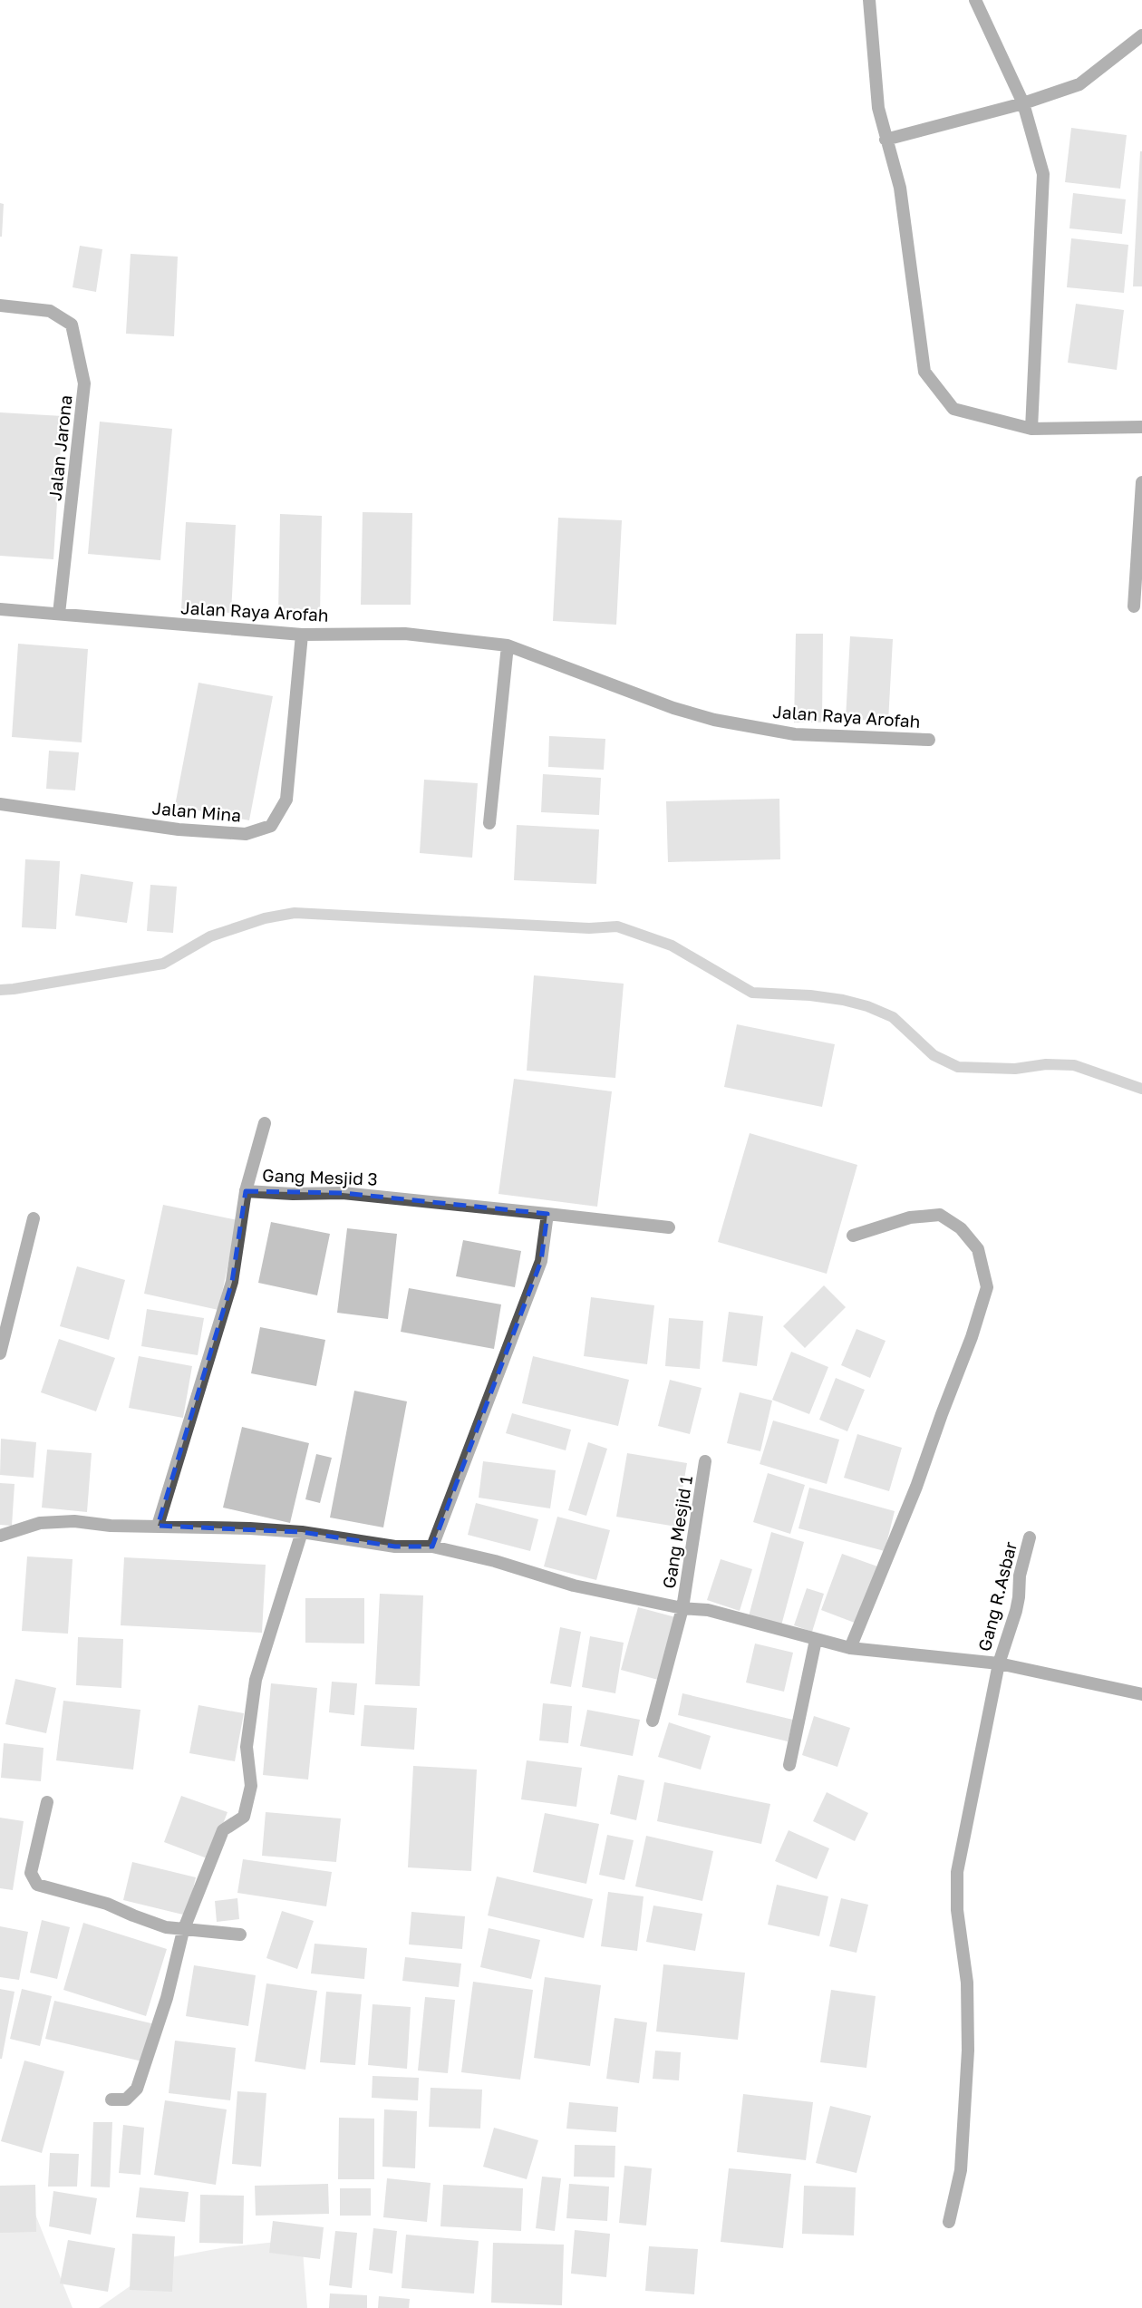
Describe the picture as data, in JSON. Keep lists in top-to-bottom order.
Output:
{
  "streets": {
    "street": [
      "Jalan Jarona",
      "Jalan Raya Arofah",
      "Jalan Mina",
      "Gang Mesjid 3",
      "Gang Mesjid 1",
      "Gang R.Asbar"
    ]
  },
  "crossings": [
    ["Jalan Jarona", "Jalan Raya Arofah"],
    ["Jalan Raya Arofah", "Jalan Mina"]
  ]
}
